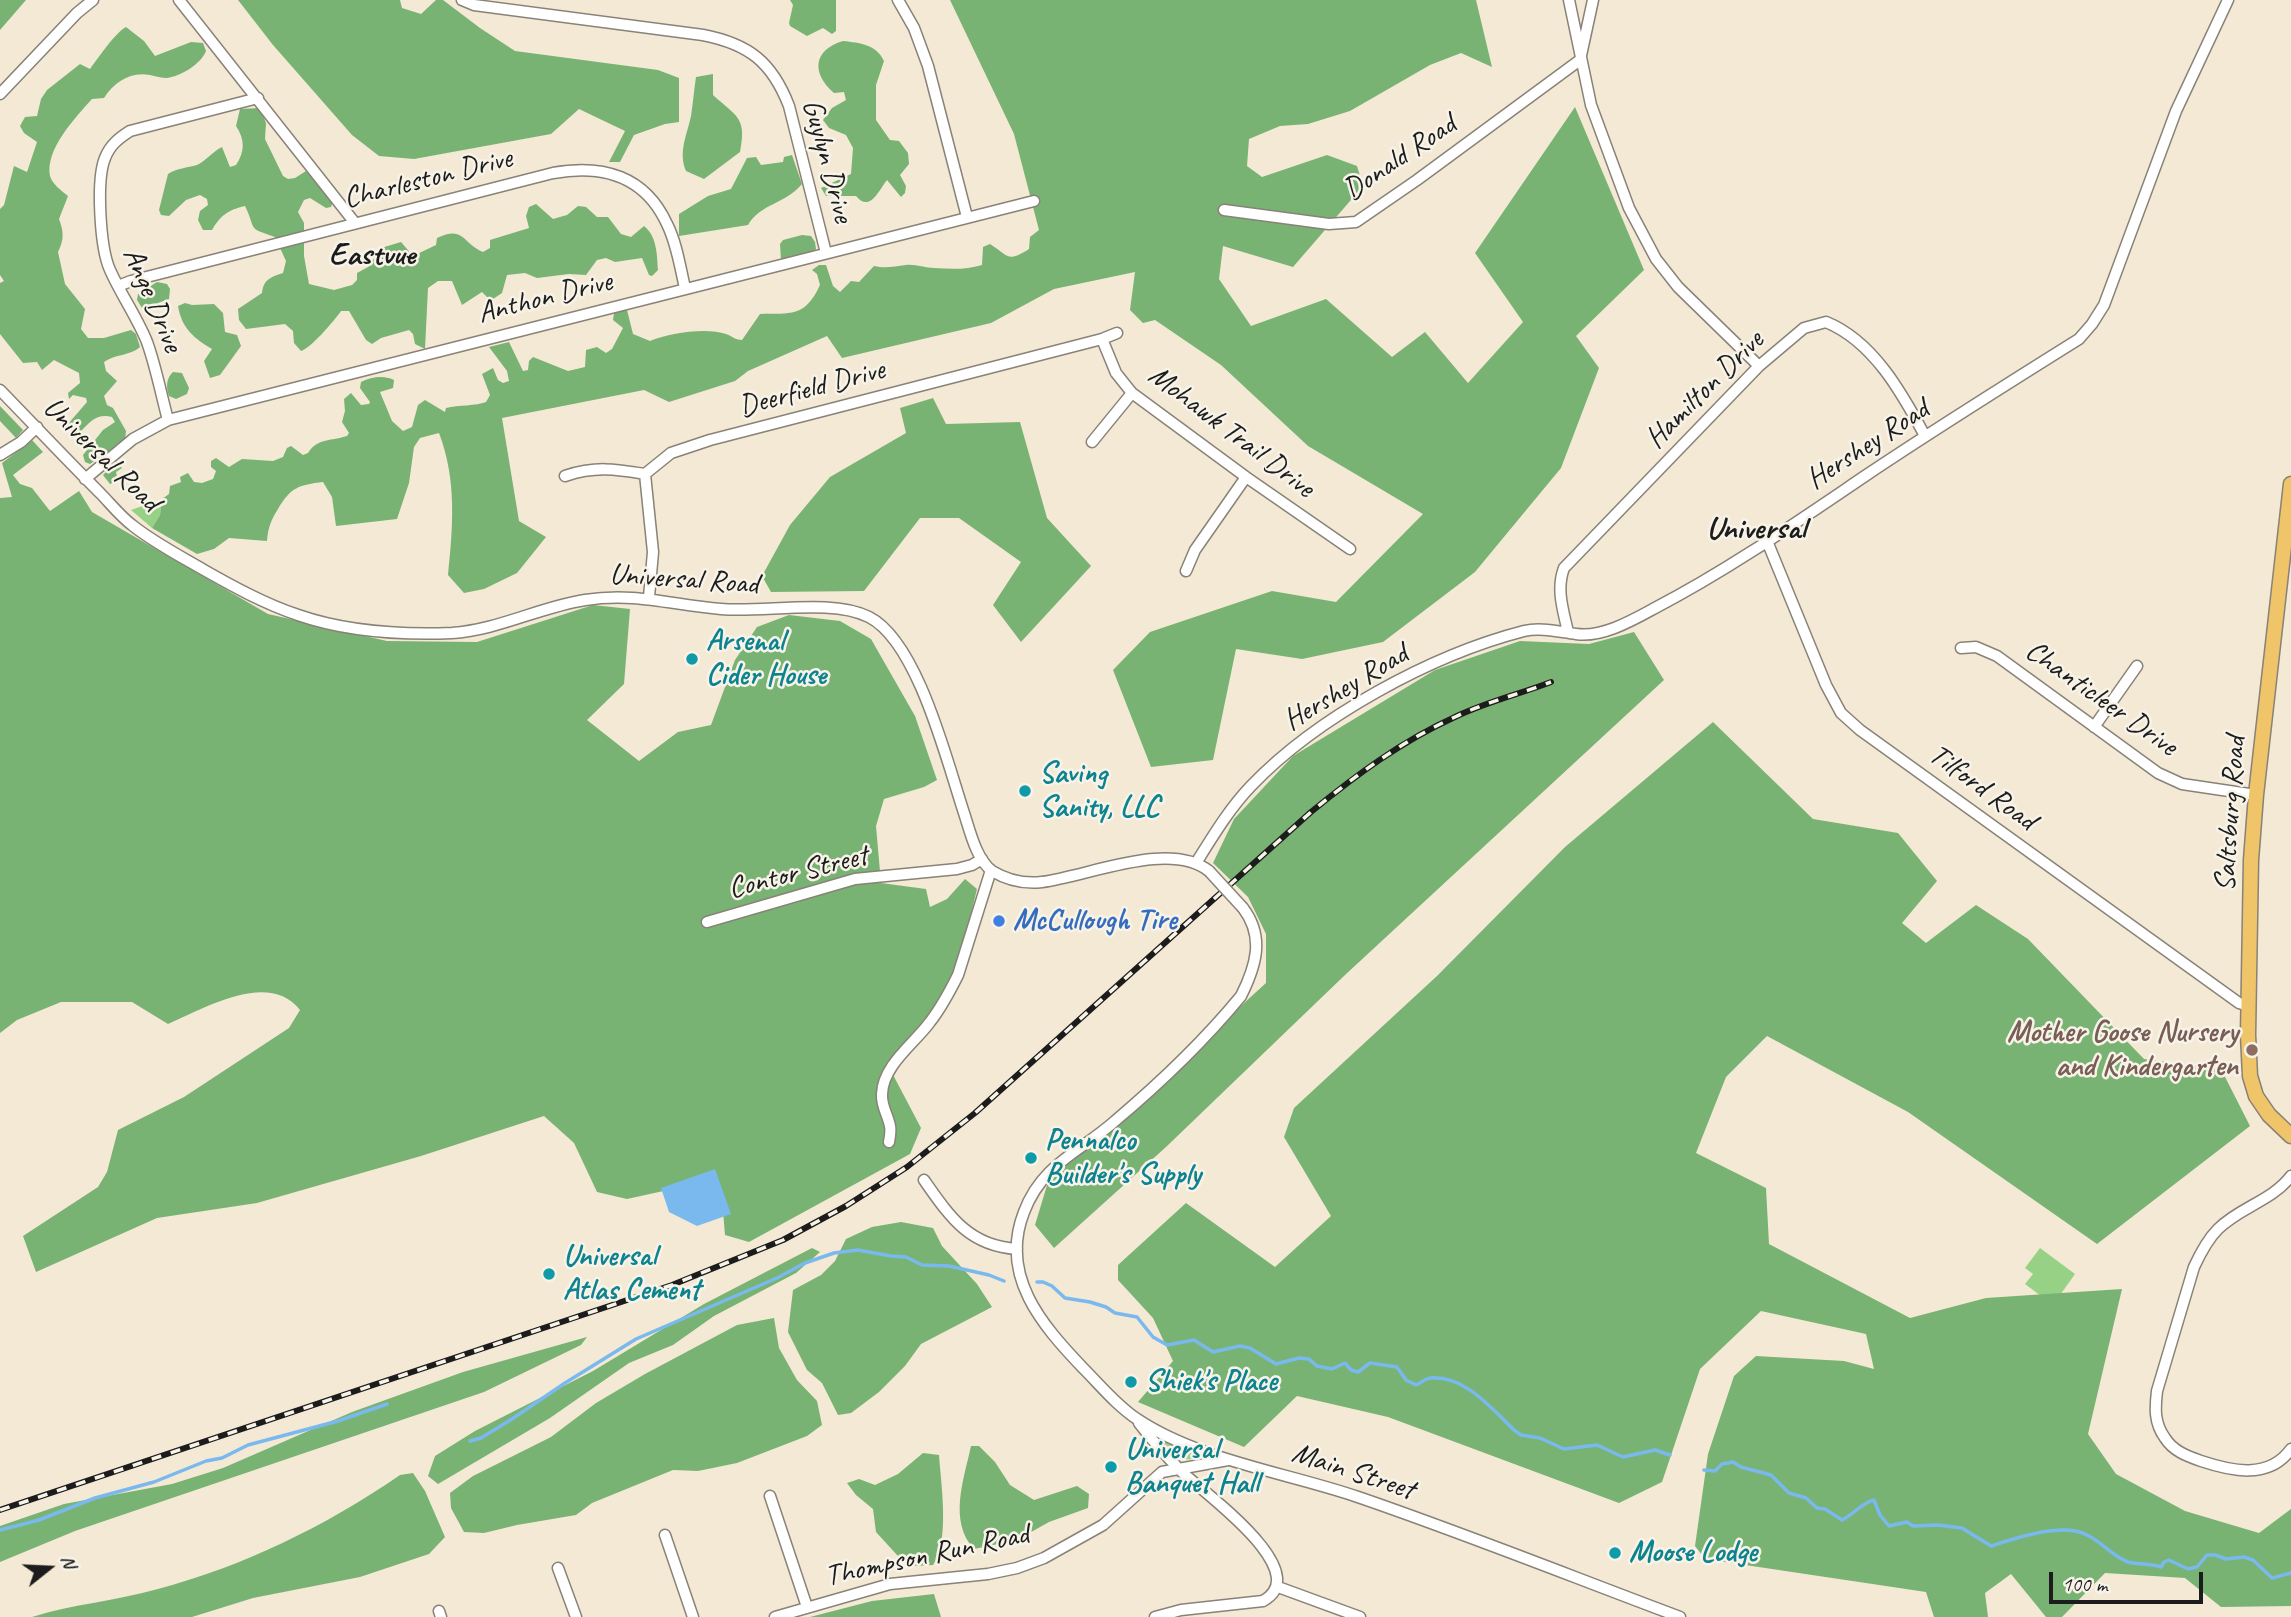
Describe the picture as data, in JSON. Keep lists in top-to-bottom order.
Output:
{
  "streets": {
    "main road": ["Saltsburg Road"],
    "street": [
      "Donald Road",
      "Guylyn Drive",
      "Charleston Drive",
      "Anthon Drive",
      "Ange Drive",
      "Deerfield Drive",
      "Hamilton Drive",
      "Mohawk Trail Drive",
      "Hershey Road",
      "Universal Road",
      "Chanticleer Drive",
      "Tilford Road",
      "Contor Street",
      "Main Street",
      "Thompson Run Road"
    ]
  },
  "crossings": [
    ["Guylyn Drive", "Anthon Drive"],
    ["Charleston Drive", "Anthon Drive"],
    ["Charleston Drive", "Ange Drive"],
    ["Anthon Drive", "Ange Drive"],
    ["Anthon Drive", "Universal Road"],
    ["Deerfield Drive", "Mohawk Trail Drive"],
    ["Hamilton Drive", "Hershey Road"],
    ["Hershey Road", "Tilford Road"],
    ["Hershey Road", "Main Street"],
    ["Universal Road", "Contor Street"],
    ["Chanticleer Drive", "Saltsburg Road"],
    ["Tilford Road", "Saltsburg Road"],
    ["Main Street", "Thompson Run Road"]
  ],
  "districts": ["Eastvue", "Universal"],
  "places": [
    "Arsenal Cider House",
    "Saving Sanity, LLC",
    "McCullough Tire",
    "Mother Goose Nursery and Kindergarten",
    "Pennalco Builder's Supply",
    "Universal Atlas Cement",
    "Shiek's Place",
    "Universal Banquet Hall",
    "Moose Lodge"
  ],
  "scale_bar": "100 m",
  "north": "right"
}
